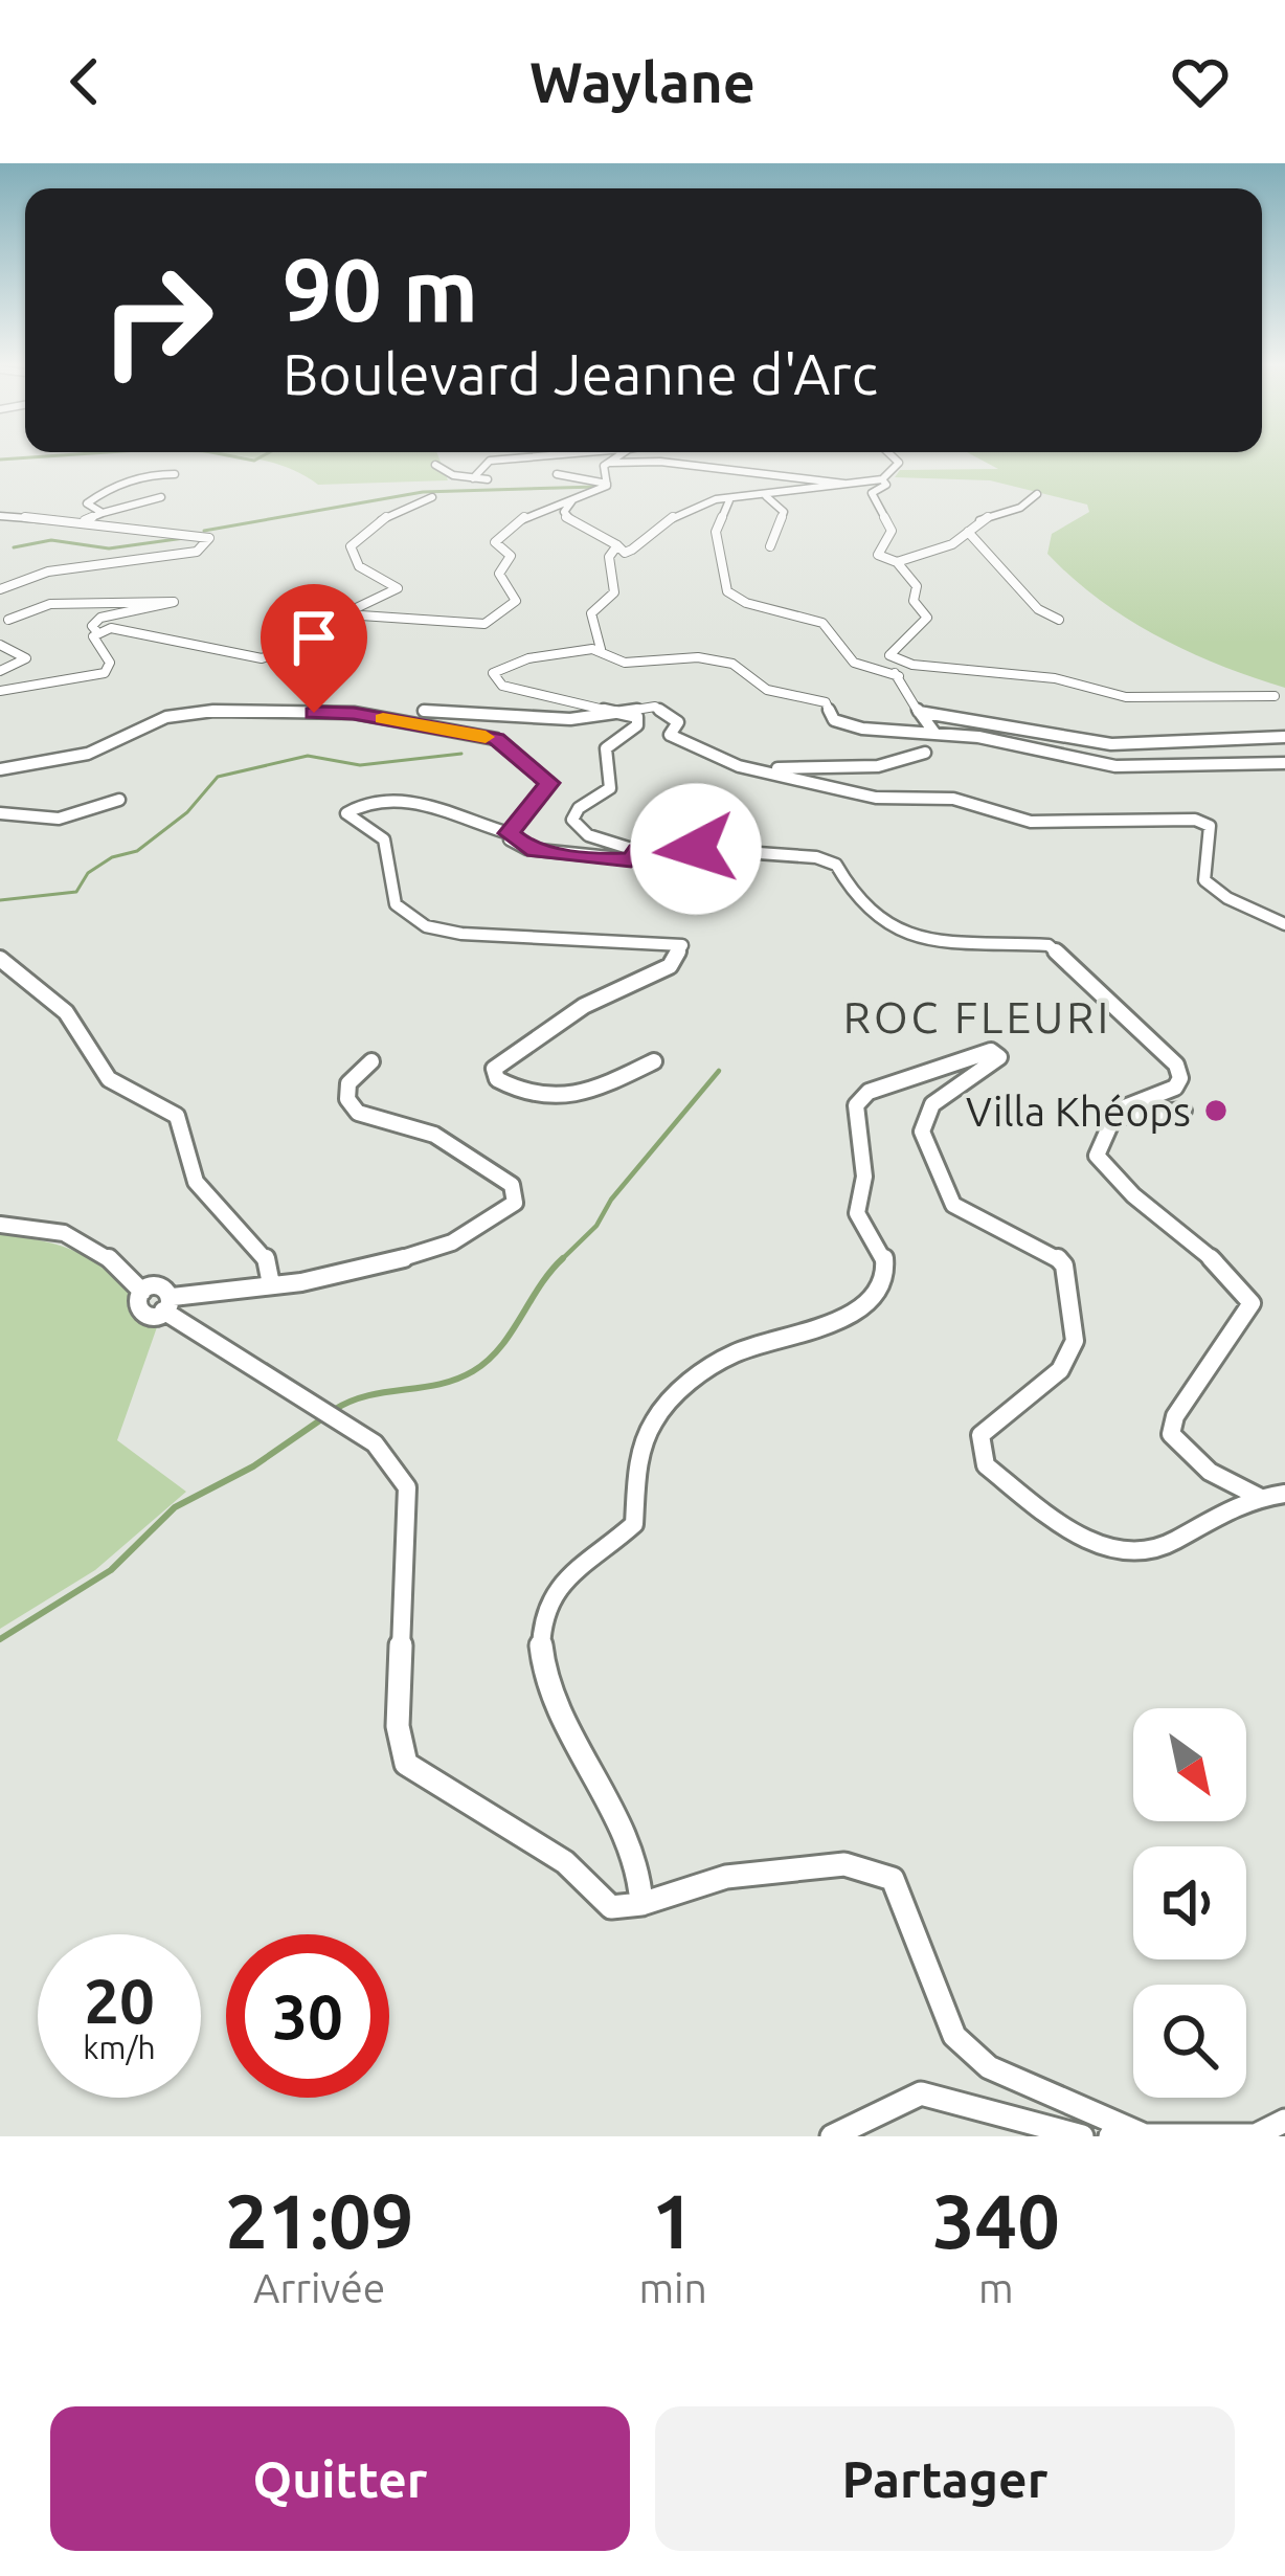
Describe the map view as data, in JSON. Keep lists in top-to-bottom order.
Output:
{
  "districts": ["ROC FLEURI"],
  "places": ["Villa Khéops"],
  "north": "bottom right",
  "page": {
    "header": "Waylane",
    "turn": ["90 m", "Boulevard Jeanne d'Arc"],
    "speed": "20 km/h",
    "limit": "30",
    "eta": [
      "21:09",
      "Arrivée",
      "1",
      "min",
      "340",
      "m"
    ],
    "buttons": ["Quitter", "Partager"]
  }
}
